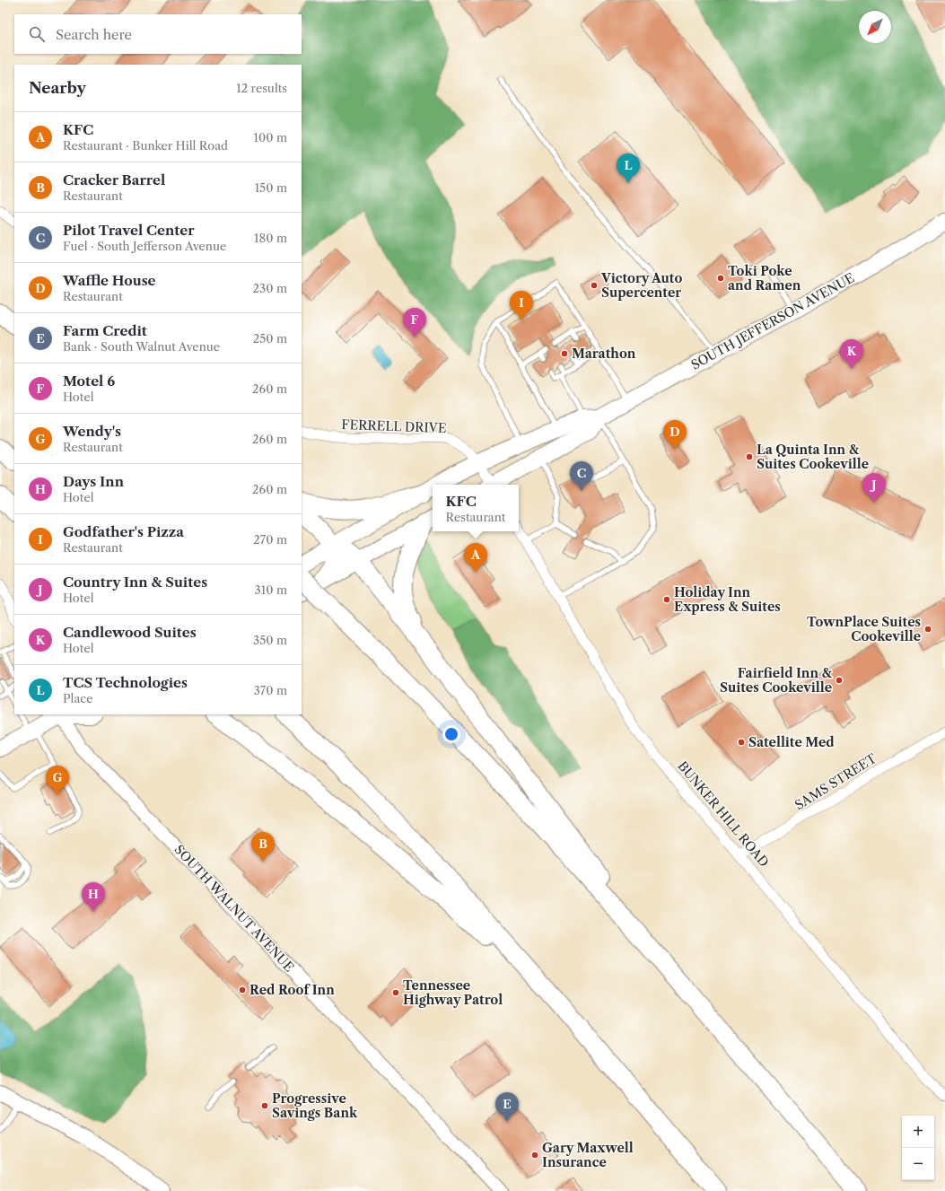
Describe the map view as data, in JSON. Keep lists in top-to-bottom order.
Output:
{
  "streets": {
    "main road": ["SOUTH JEFFERSON AVENUE"],
    "street": [
      "FERRELL DRIVE",
      "SAMS STREET",
      "BUNKER HILL ROAD",
      "SOUTH WALNUT AVENUE"
    ]
  },
  "crossings": [
    ["SOUTH JEFFERSON AVENUE", "FERRELL DRIVE"],
    ["SAMS STREET", "BUNKER HILL ROAD"]
  ],
  "places": [
    "Toki Poke and Ramen",
    "Victory Auto Supercenter",
    "Marathon",
    "La Quinta Inn & Suites Cookeville",
    "Holiday Inn Express & Suites",
    "TownPlace Suites Cookeville",
    "Fairfield Inn & Suites Cookeville",
    "Satellite Med",
    "Red Roof Inn",
    "Tennessee Highway Patrol",
    "Progressive Savings Bank",
    "Gary Maxwell Insurance"
  ],
  "north": "bottom left",
  "page": {
    "search": "Search here",
    "heading": ["Nearby", "12 results"],
    "list": [
      {
        "mark": "A",
        "name": "KFC",
        "note": "Restaurant · Bunker Hill Road",
        "value": "100 m"
      },
      {
        "mark": "B",
        "name": "Cracker Barrel",
        "note": "Restaurant",
        "value": "150 m"
      },
      {
        "mark": "C",
        "name": "Pilot Travel Center",
        "note": "Fuel · South Jefferson Avenue",
        "value": "180 m"
      },
      {
        "mark": "D",
        "name": "Waffle House",
        "note": "Restaurant",
        "value": "230 m"
      },
      {
        "mark": "E",
        "name": "Farm Credit",
        "note": "Bank · South Walnut Avenue",
        "value": "250 m"
      },
      {
        "mark": "F",
        "name": "Motel 6",
        "note": "Hotel",
        "value": "260 m"
      },
      {
        "mark": "G",
        "name": "Wendy's",
        "note": "Restaurant",
        "value": "260 m"
      },
      {
        "mark": "H",
        "name": "Days Inn",
        "note": "Hotel",
        "value": "260 m"
      },
      {
        "mark": "I",
        "name": "Godfather's Pizza",
        "note": "Restaurant",
        "value": "270 m"
      },
      {
        "mark": "J",
        "name": "Country Inn & Suites",
        "note": "Hotel",
        "value": "310 m"
      },
      {
        "mark": "K",
        "name": "Candlewood Suites",
        "note": "Hotel",
        "value": "350 m"
      },
      {
        "mark": "L",
        "name": "TCS Technologies",
        "note": "Place",
        "value": "370 m"
      }
    ],
    "pins": [
      "L",
      "I",
      "F",
      "K",
      "D",
      "C",
      "J",
      "A",
      "G",
      "B",
      "H",
      "E"
    ],
    "popup": ["KFC", "Restaurant"],
    "map_buttons": ["+", "−"]
  }
}
